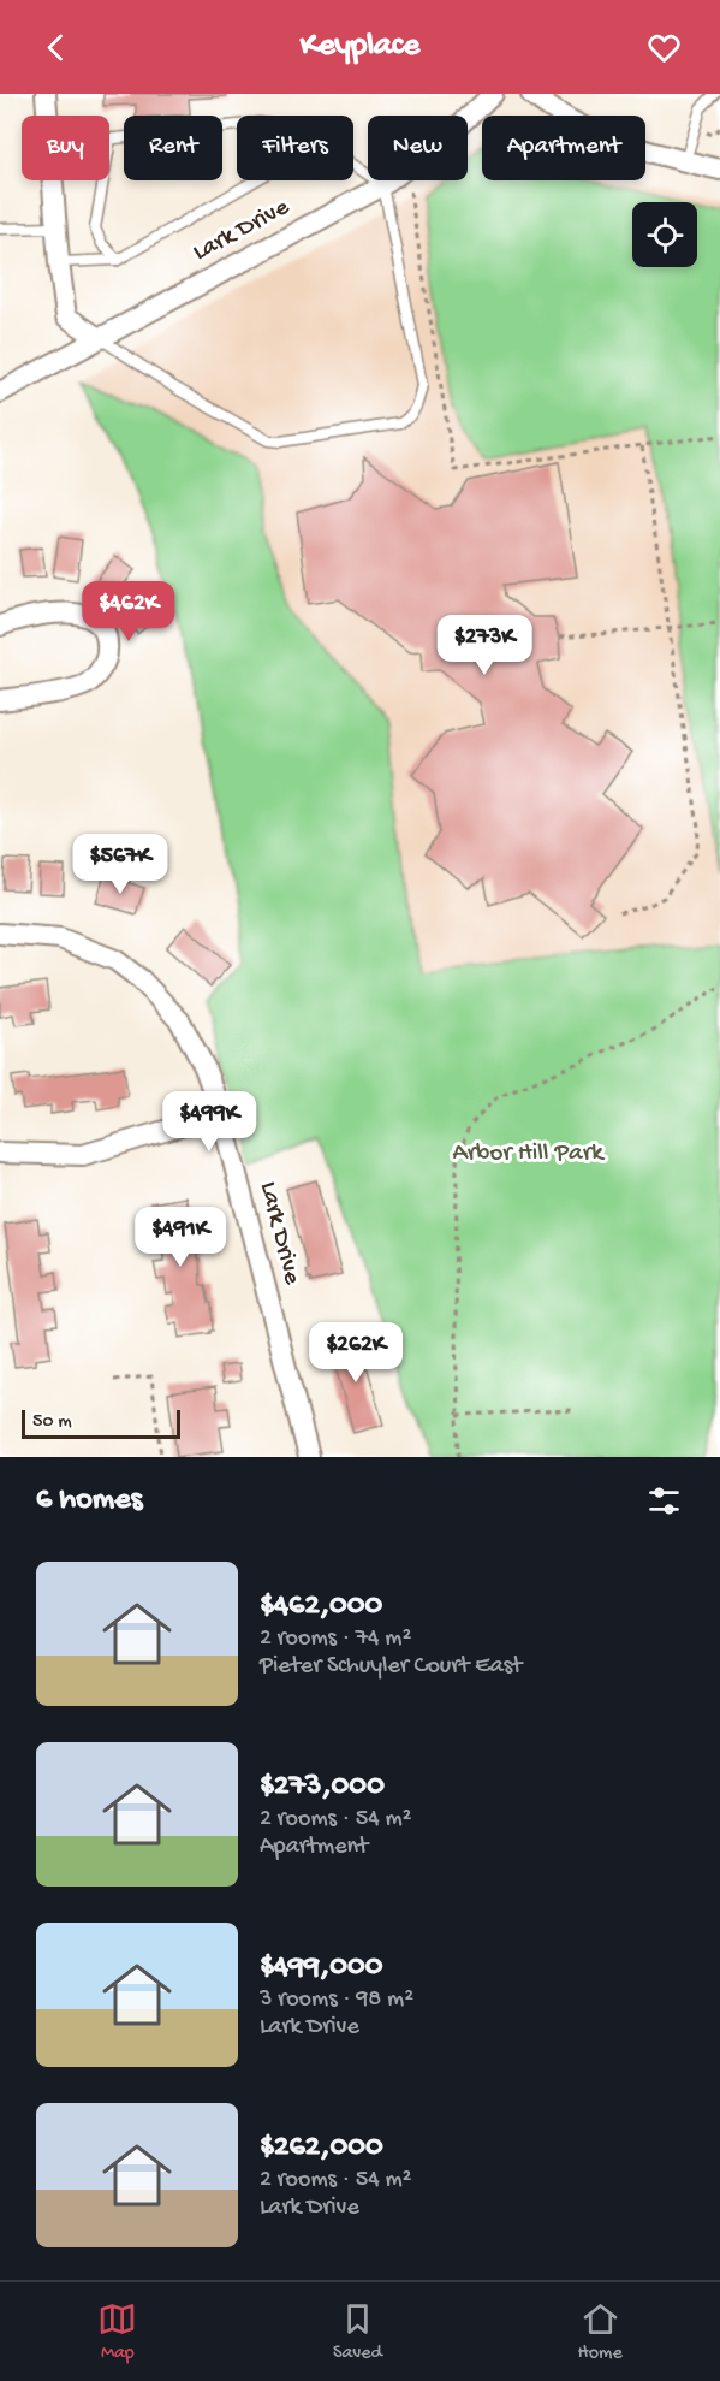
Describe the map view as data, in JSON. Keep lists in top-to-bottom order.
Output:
{
  "streets": {
    "street": ["Lark Drive"]
  },
  "parks": ["Arbor Hill Park"],
  "scale_bar": "50 m",
  "page": {
    "header": "Keyplace",
    "chip": [
      "Buy",
      "Rent",
      "Filters",
      "New",
      "Apartment"
    ],
    "price": [
      "$462K",
      "$273K",
      "$567K",
      "$499K",
      "$491K",
      "$262K"
    ],
    "scale": "50 m",
    "heading": "6 homes",
    "list": [
      {
        "name": "$462,000",
        "note": "2 rooms · 74 m² · Pieter Schuyler Court East"
      },
      {
        "name": "$273,000",
        "note": "2 rooms · 54 m² · Apartment"
      },
      {
        "name": "$499,000",
        "note": "3 rooms · 98 m² · Lark Drive"
      },
      {
        "name": "$262,000",
        "note": "2 rooms · 54 m² · Lark Drive"
      }
    ],
    "tabs": ["Map", "Saved", "Home"]
  }
}
